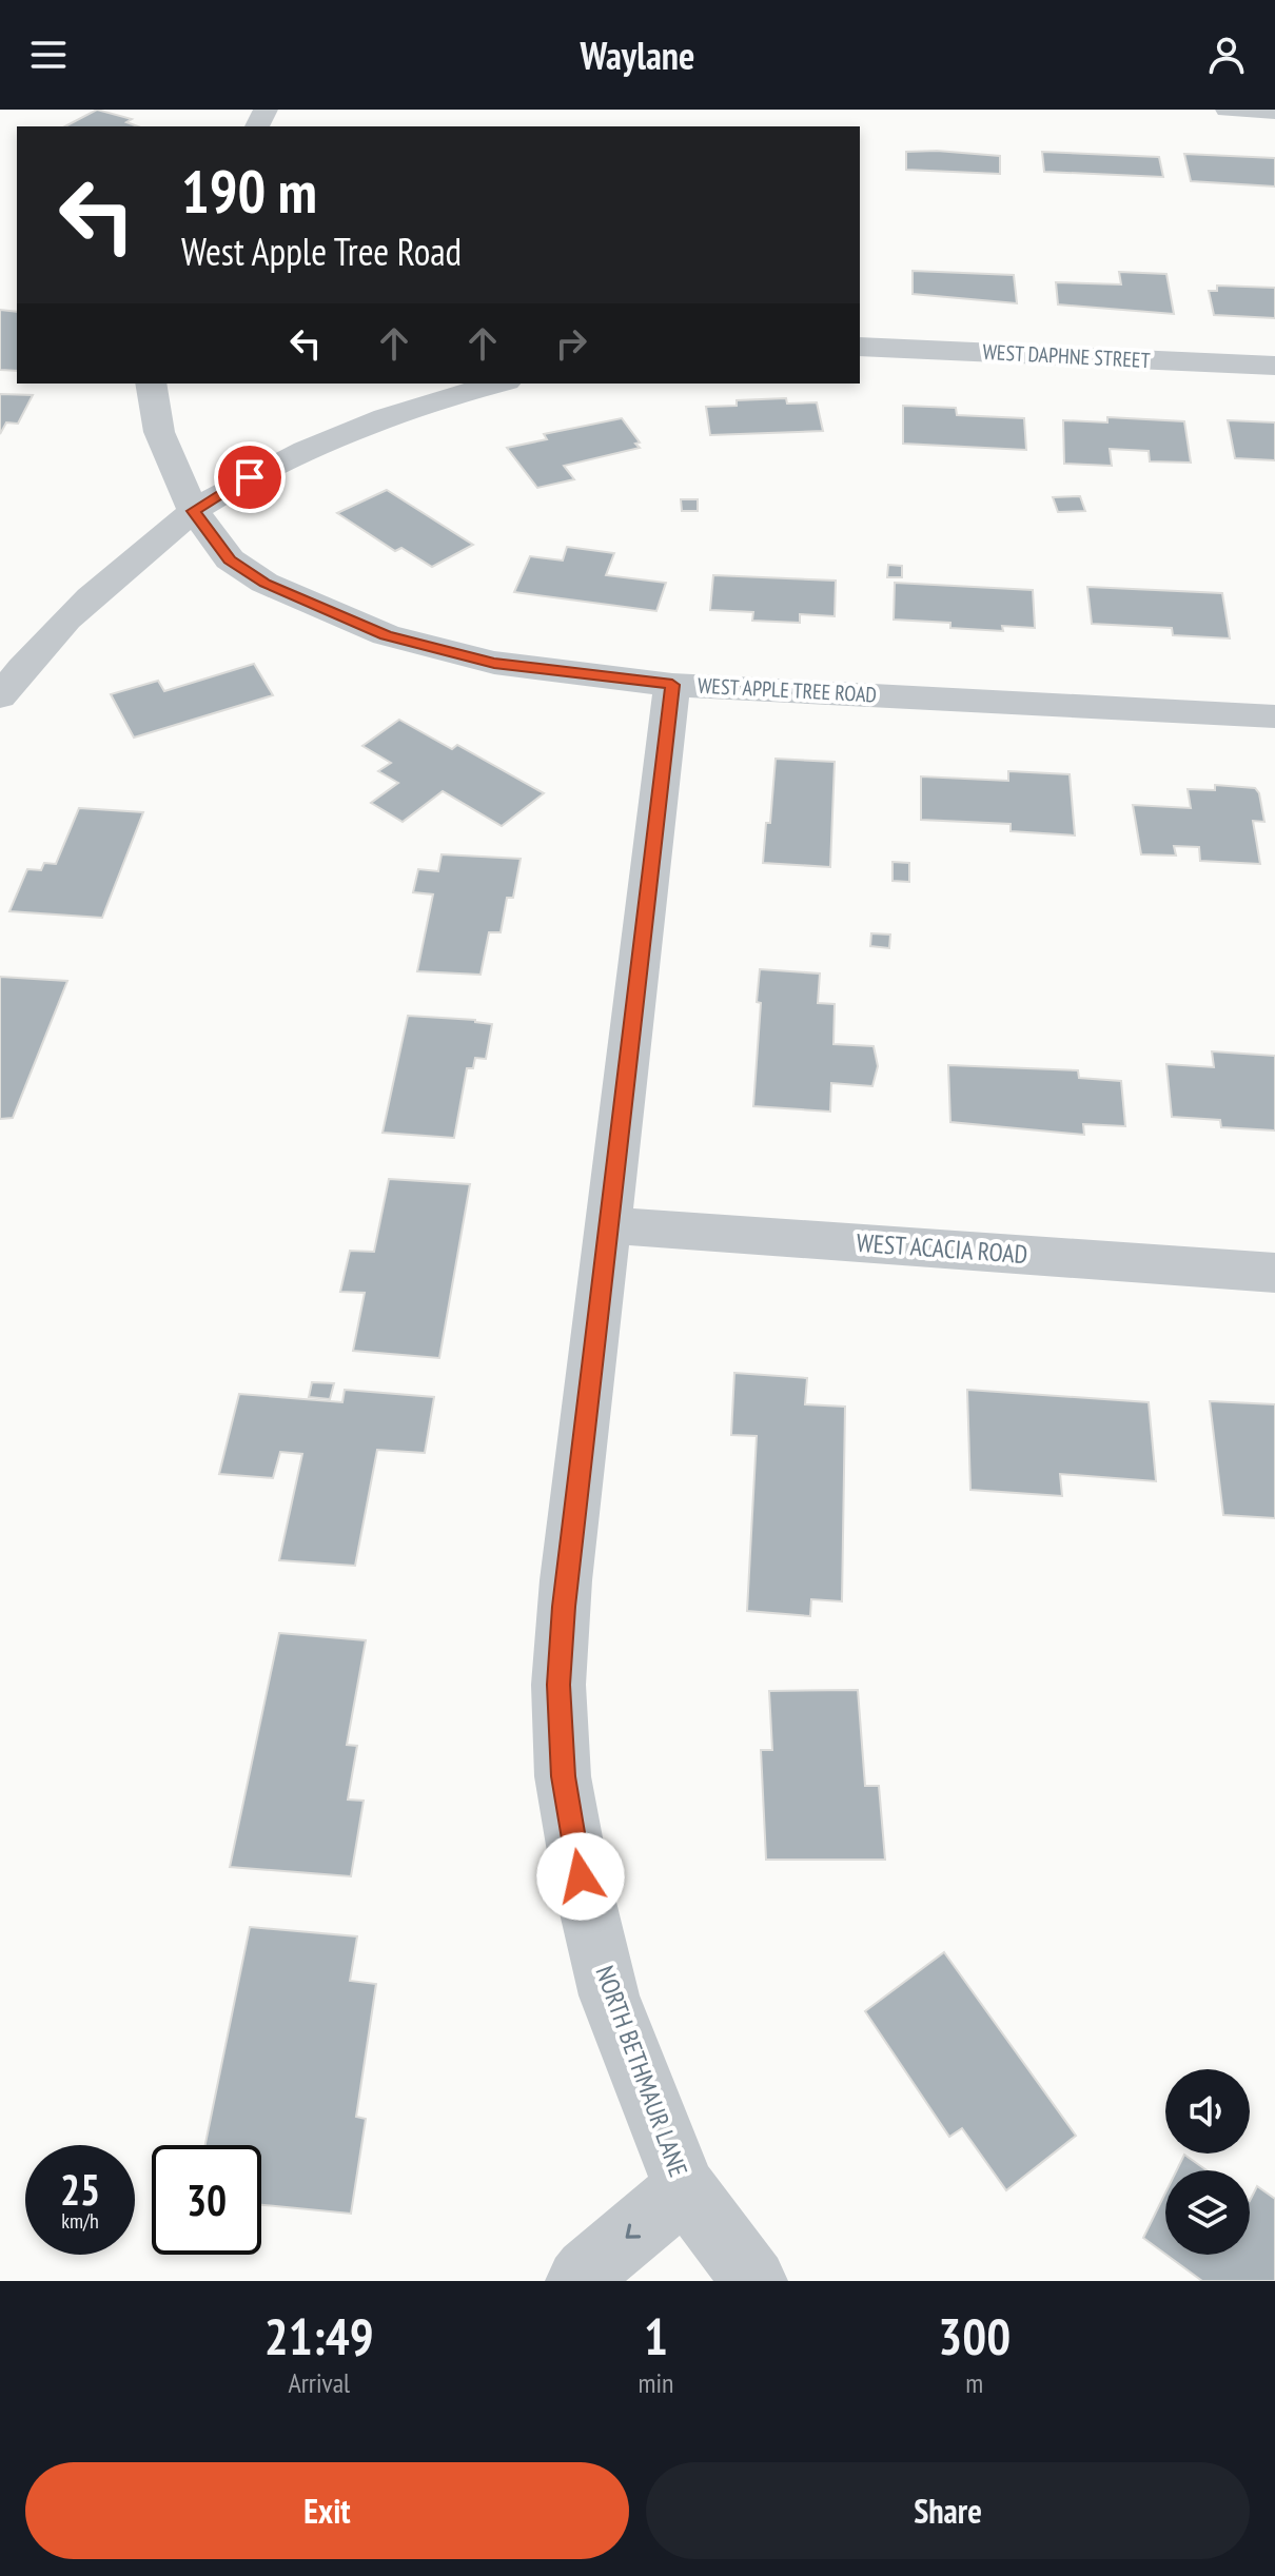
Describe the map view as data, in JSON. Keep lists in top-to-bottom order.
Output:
{
  "streets": {
    "street": [
      "WEST DAPHNE STREET",
      "WEST APPLE TREE ROAD",
      "WEST ACACIA ROAD",
      "NORTH BETHMAUR LANE"
    ]
  },
  "crossings": [
    ["WEST APPLE TREE ROAD", "NORTH BETHMAUR LANE"],
    ["WEST ACACIA ROAD", "NORTH BETHMAUR LANE"]
  ],
  "page": {
    "header": "Waylane",
    "turn": ["190 m", "West Apple Tree Road"],
    "speed": "25 km/h",
    "limit": "30",
    "eta": [
      "21:49",
      "Arrival",
      "1",
      "min",
      "300",
      "m"
    ],
    "buttons": ["Exit", "Share"]
  }
}
